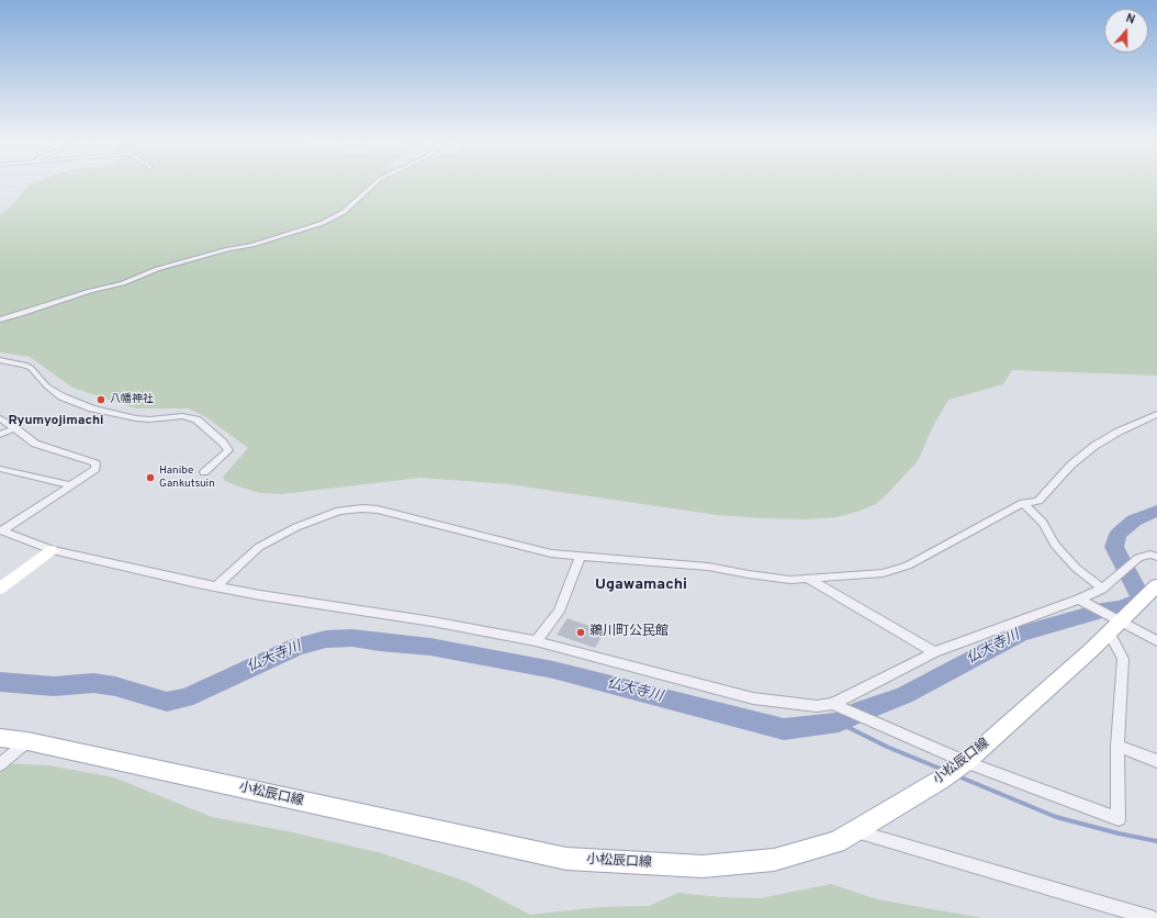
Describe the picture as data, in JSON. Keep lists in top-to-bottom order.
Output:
{
  "streets": {
    "main road": ["小松辰口線"]
  },
  "districts": ["Ryumyojimachi", "Ugawamachi"],
  "water": ["仏大寺川"],
  "places": ["八幡神社", "Hanibe Gankutsuin", "鵜川町公民館"],
  "north": "top"
}
